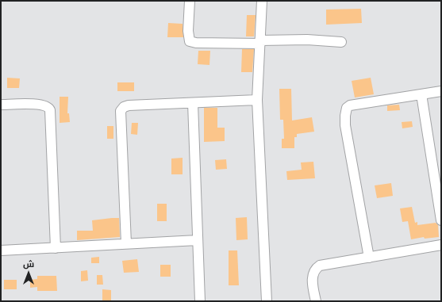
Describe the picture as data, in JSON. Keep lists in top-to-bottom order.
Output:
{
  "north": "top"
}
